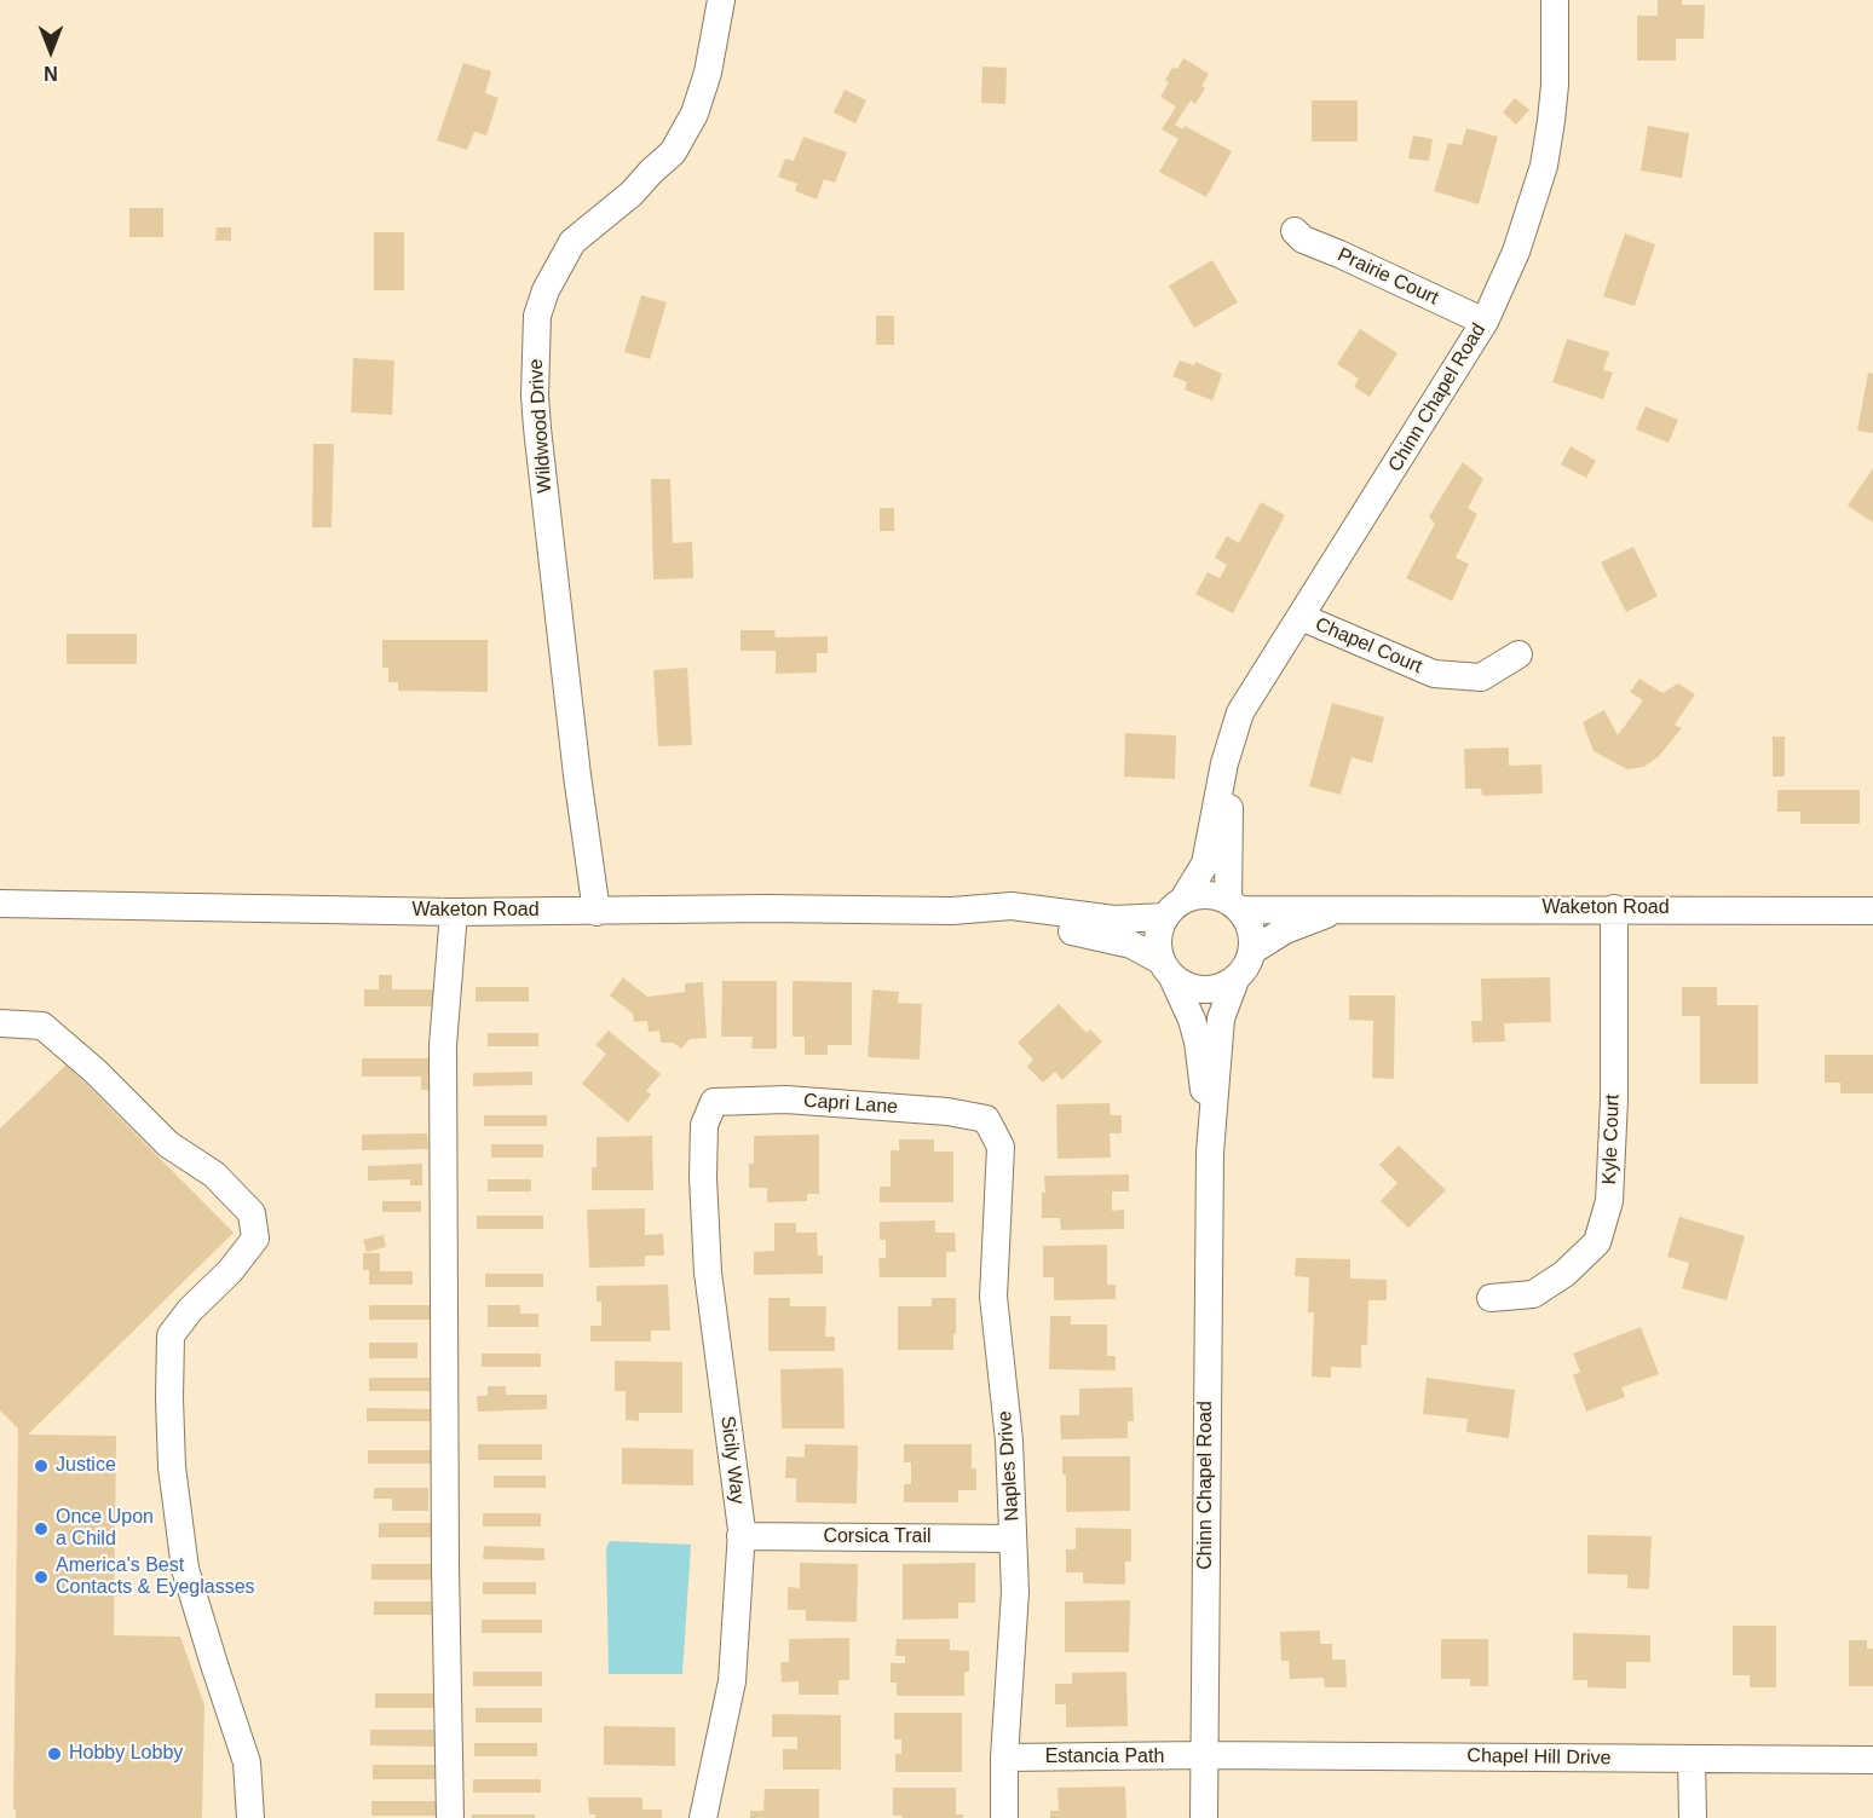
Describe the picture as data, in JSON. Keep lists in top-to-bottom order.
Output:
{
  "streets": {
    "street": [
      "Prairie Court",
      "Chinn Chapel Road",
      "Wildwood Drive",
      "Chapel Court",
      "Waketon Road",
      "Capri Lane",
      "Kyle Court",
      "Sicily Way",
      "Naples Drive",
      "Corsica Trail",
      "Estancia Path",
      "Chapel Hill Drive"
    ]
  },
  "crossings": [
    ["Prairie Court", "Chinn Chapel Road"],
    ["Chinn Chapel Road", "Chapel Court"],
    ["Chinn Chapel Road", "Waketon Road"],
    ["Chinn Chapel Road", "Estancia Path"],
    ["Chinn Chapel Road", "Chapel Hill Drive"],
    ["Wildwood Drive", "Waketon Road"],
    ["Waketon Road", "Kyle Court"],
    ["Capri Lane", "Sicily Way"],
    ["Capri Lane", "Naples Drive"],
    ["Sicily Way", "Corsica Trail"],
    ["Naples Drive", "Corsica Trail"],
    ["Naples Drive", "Estancia Path"],
    ["Estancia Path", "Chapel Hill Drive"]
  ],
  "places": [
    "Justice",
    "Once Upon a Child",
    "America's Best Contacts & Eyeglasses",
    "Hobby Lobby"
  ],
  "north": "bottom"
}
